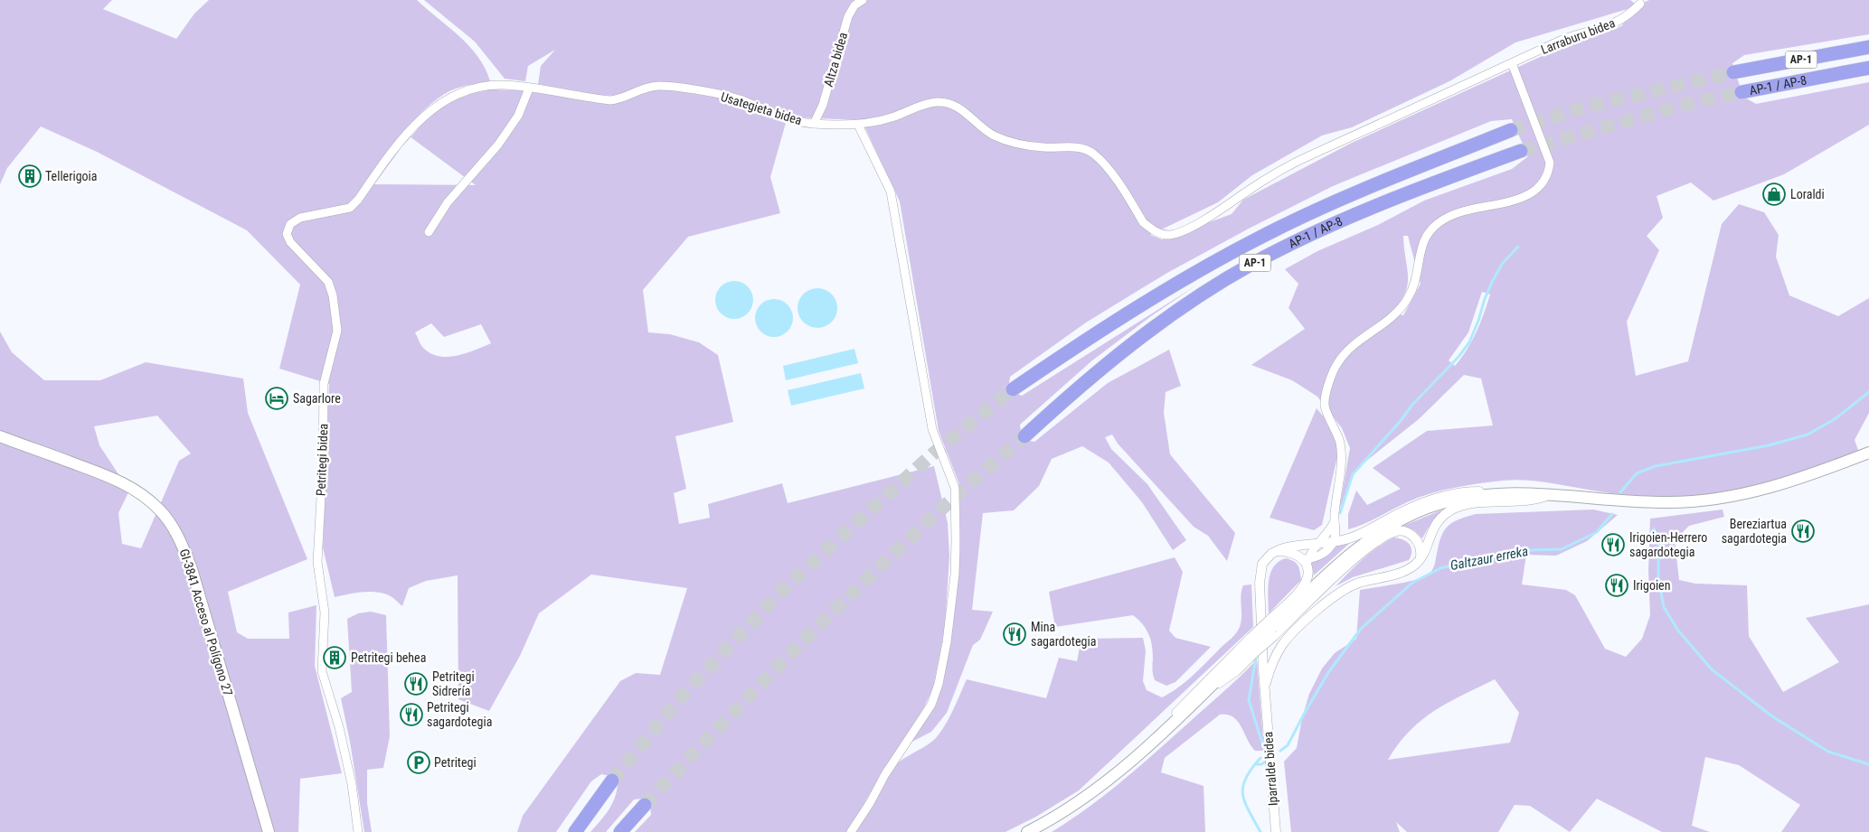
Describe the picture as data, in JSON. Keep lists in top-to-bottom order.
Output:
{
  "streets": {
    "highway": ["AP-1", "AP-1 / AP-8"],
    "main road": ["GI-3841 Acceso al Polígono 27"],
    "street": [
      "Larraburu bidea",
      "Altza bidea",
      "Usategieta bidea",
      "Petritegi bidea",
      "Iparralde bidea"
    ]
  },
  "crossings": [
    ["Larraburu bidea", "Usategieta bidea"],
    ["Altza bidea", "Usategieta bidea"],
    ["Usategieta bidea", "Petritegi bidea"]
  ],
  "water": ["Galtzaur erreka"],
  "places": {
    "building": ["Tellerigoia", "Petritegi behea"],
    "shop": ["Loraldi"],
    "hotel": ["Sagarlore"],
    "restaurant": [
      "Bereziartua sagardotegia",
      "Irigoien-Herrero sagardotegia",
      "Irigoien",
      "Mina sagardotegia",
      "Petritegi Sidrería",
      "Petritegi sagardotegia"
    ],
    "parking": ["Petritegi"]
  }
}
